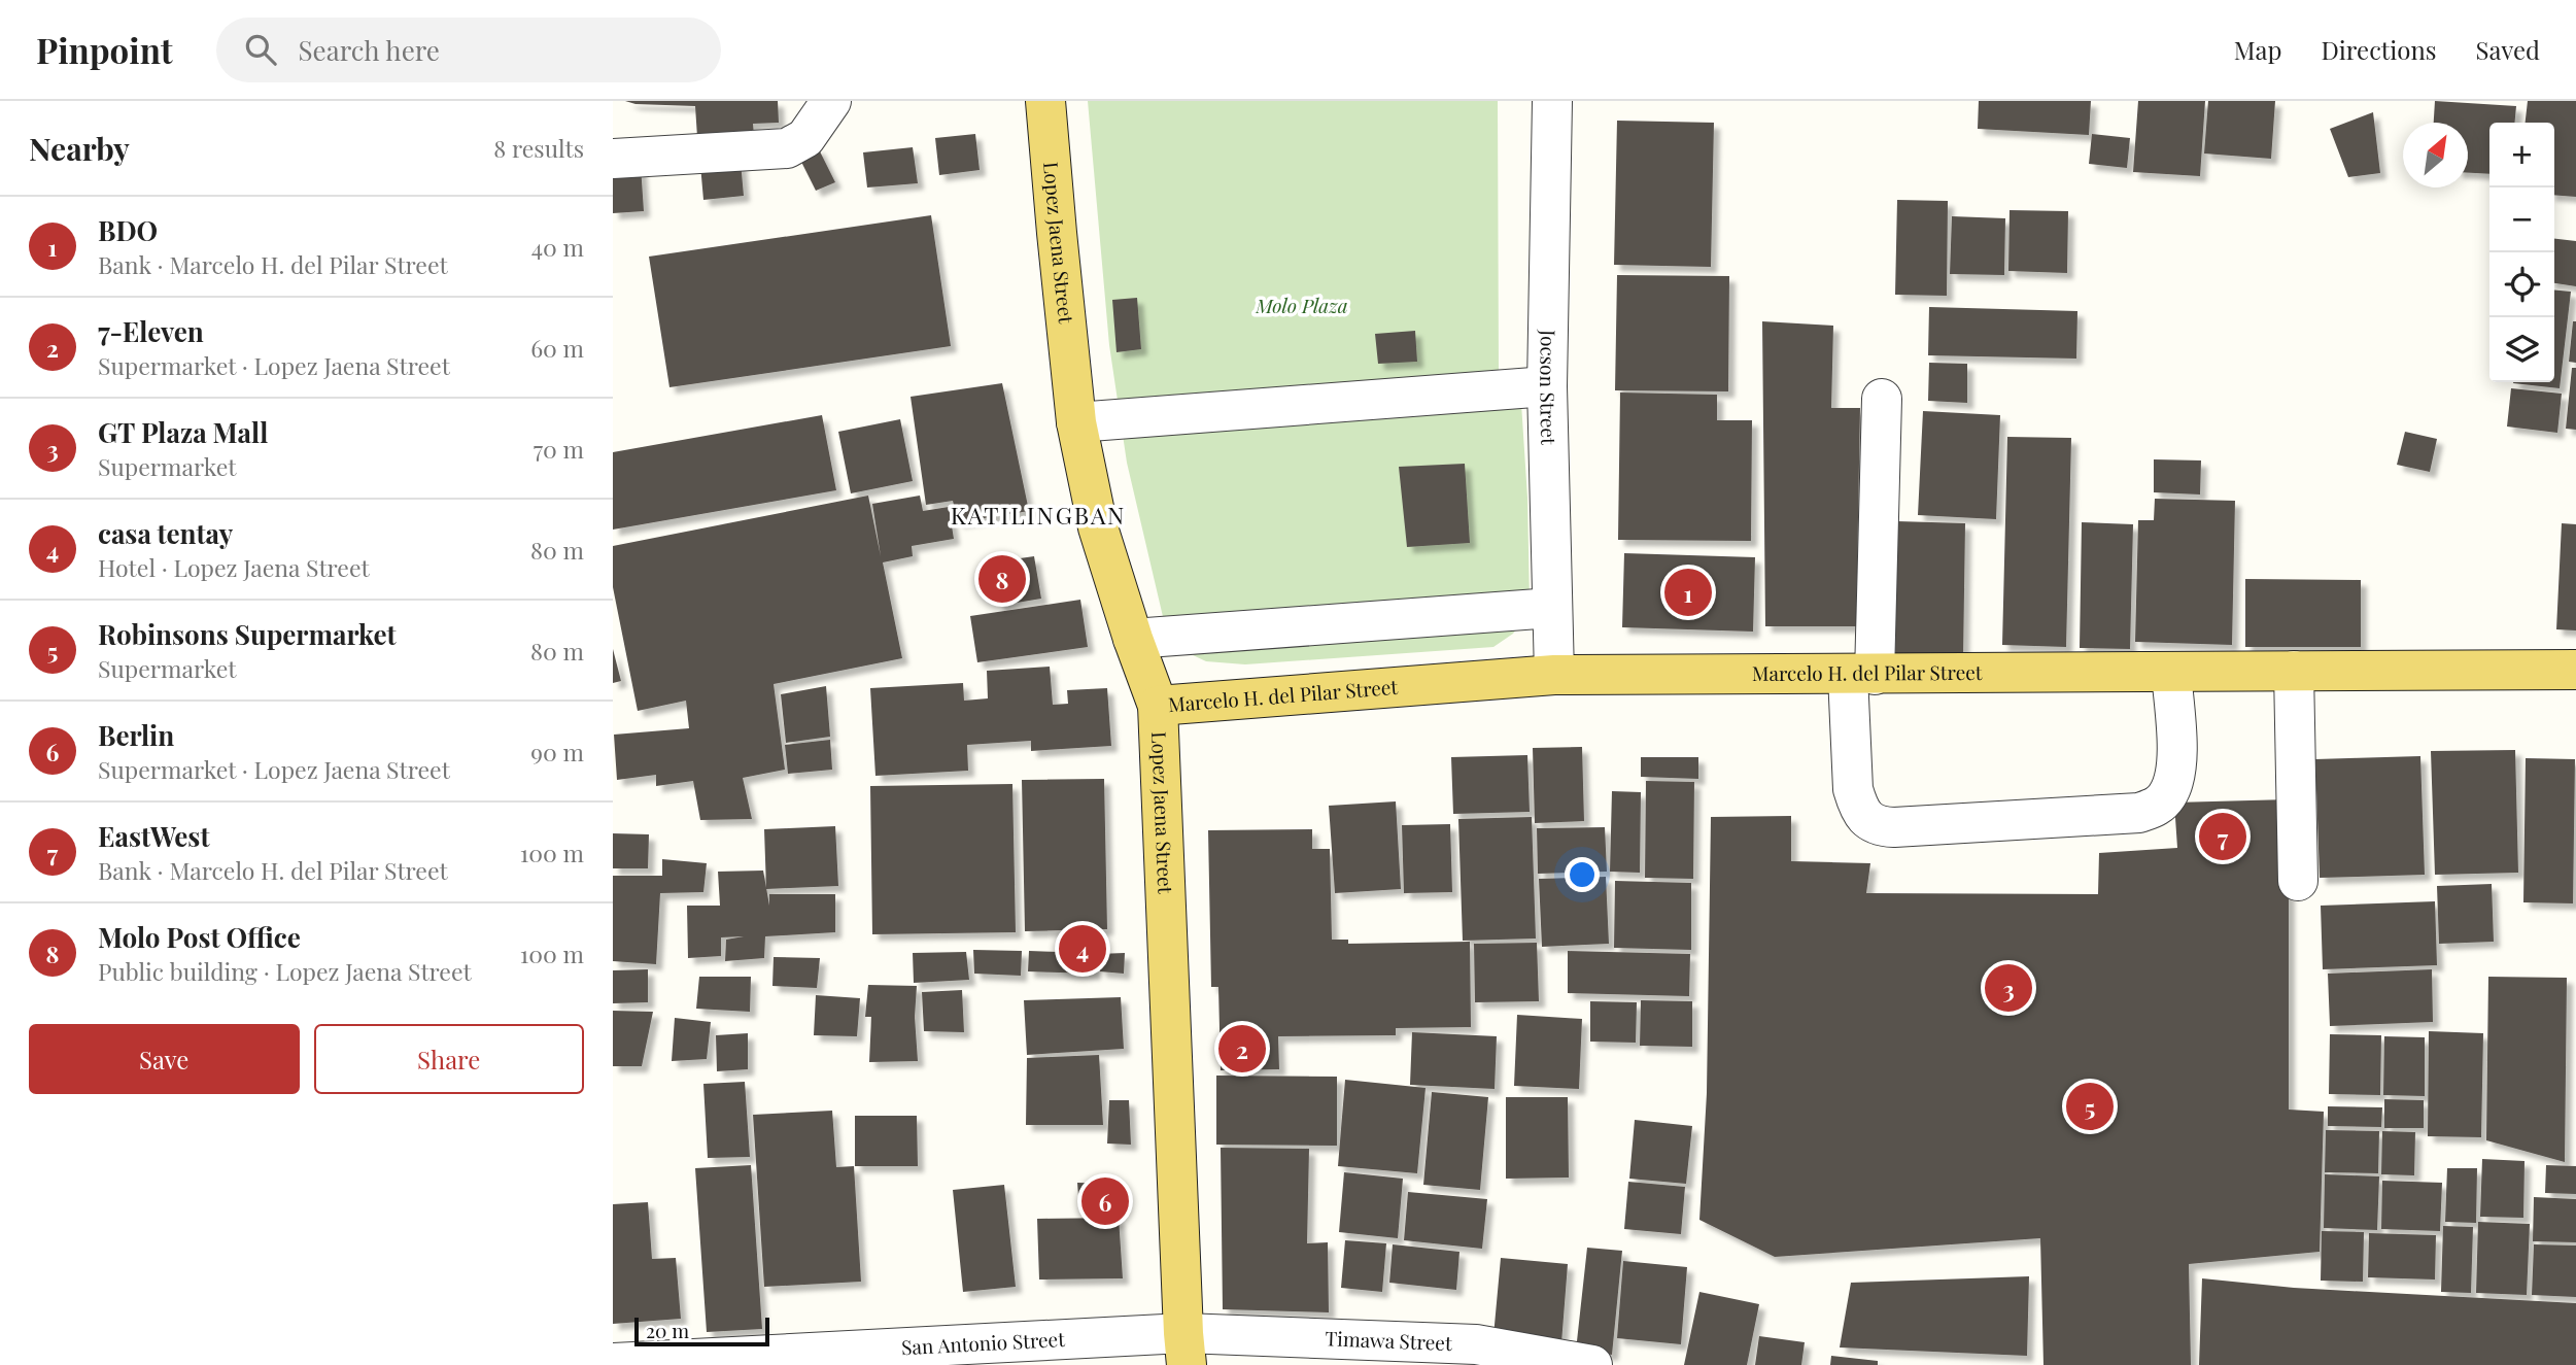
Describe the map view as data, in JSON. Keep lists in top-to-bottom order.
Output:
{
  "streets": {
    "main road": ["Lopez Jaena Street", "Marcelo H. del Pilar Street"],
    "street": ["Jocson Street", "Timawa Street", "San Antonio Street"]
  },
  "crossings": [
    ["Lopez Jaena Street", "Marcelo H. del Pilar Street"],
    ["Lopez Jaena Street", "Timawa Street"],
    ["Lopez Jaena Street", "San Antonio Street"],
    ["Jocson Street", "Marcelo H. del Pilar Street"],
    ["Timawa Street", "San Antonio Street"]
  ],
  "districts": ["KATILINGBAN"],
  "parks": ["Molo Plaza"],
  "scale_bar": "20 m",
  "north": "top right",
  "page": {
    "header": "Pinpoint",
    "search": "Search here",
    "nav": ["Map", "Directions", "Saved"],
    "heading": ["Nearby", "8 results"],
    "map_buttons": ["+", "−"],
    "list": [
      {
        "mark": "1",
        "name": "BDO",
        "note": "Bank · Marcelo H. del Pilar Street",
        "value": "40 m"
      },
      {
        "mark": "2",
        "name": "7-Eleven",
        "note": "Supermarket · Lopez Jaena Street",
        "value": "60 m"
      },
      {
        "mark": "3",
        "name": "GT Plaza Mall",
        "note": "Supermarket",
        "value": "70 m"
      },
      {
        "mark": "4",
        "name": "casa tentay",
        "note": "Hotel · Lopez Jaena Street",
        "value": "80 m"
      },
      {
        "mark": "5",
        "name": "Robinsons Supermarket",
        "note": "Supermarket",
        "value": "80 m"
      },
      {
        "mark": "6",
        "name": "Berlin",
        "note": "Supermarket · Lopez Jaena Street",
        "value": "90 m"
      },
      {
        "mark": "7",
        "name": "EastWest",
        "note": "Bank · Marcelo H. del Pilar Street",
        "value": "100 m"
      },
      {
        "mark": "8",
        "name": "Molo Post Office",
        "note": "Public building · Lopez Jaena Street",
        "value": "100 m"
      }
    ],
    "pins": [
      "8",
      "1",
      "7",
      "4",
      "3",
      "2",
      "5",
      "6"
    ],
    "buttons": ["Save", "Share"],
    "scale": "20 m"
  }
}
